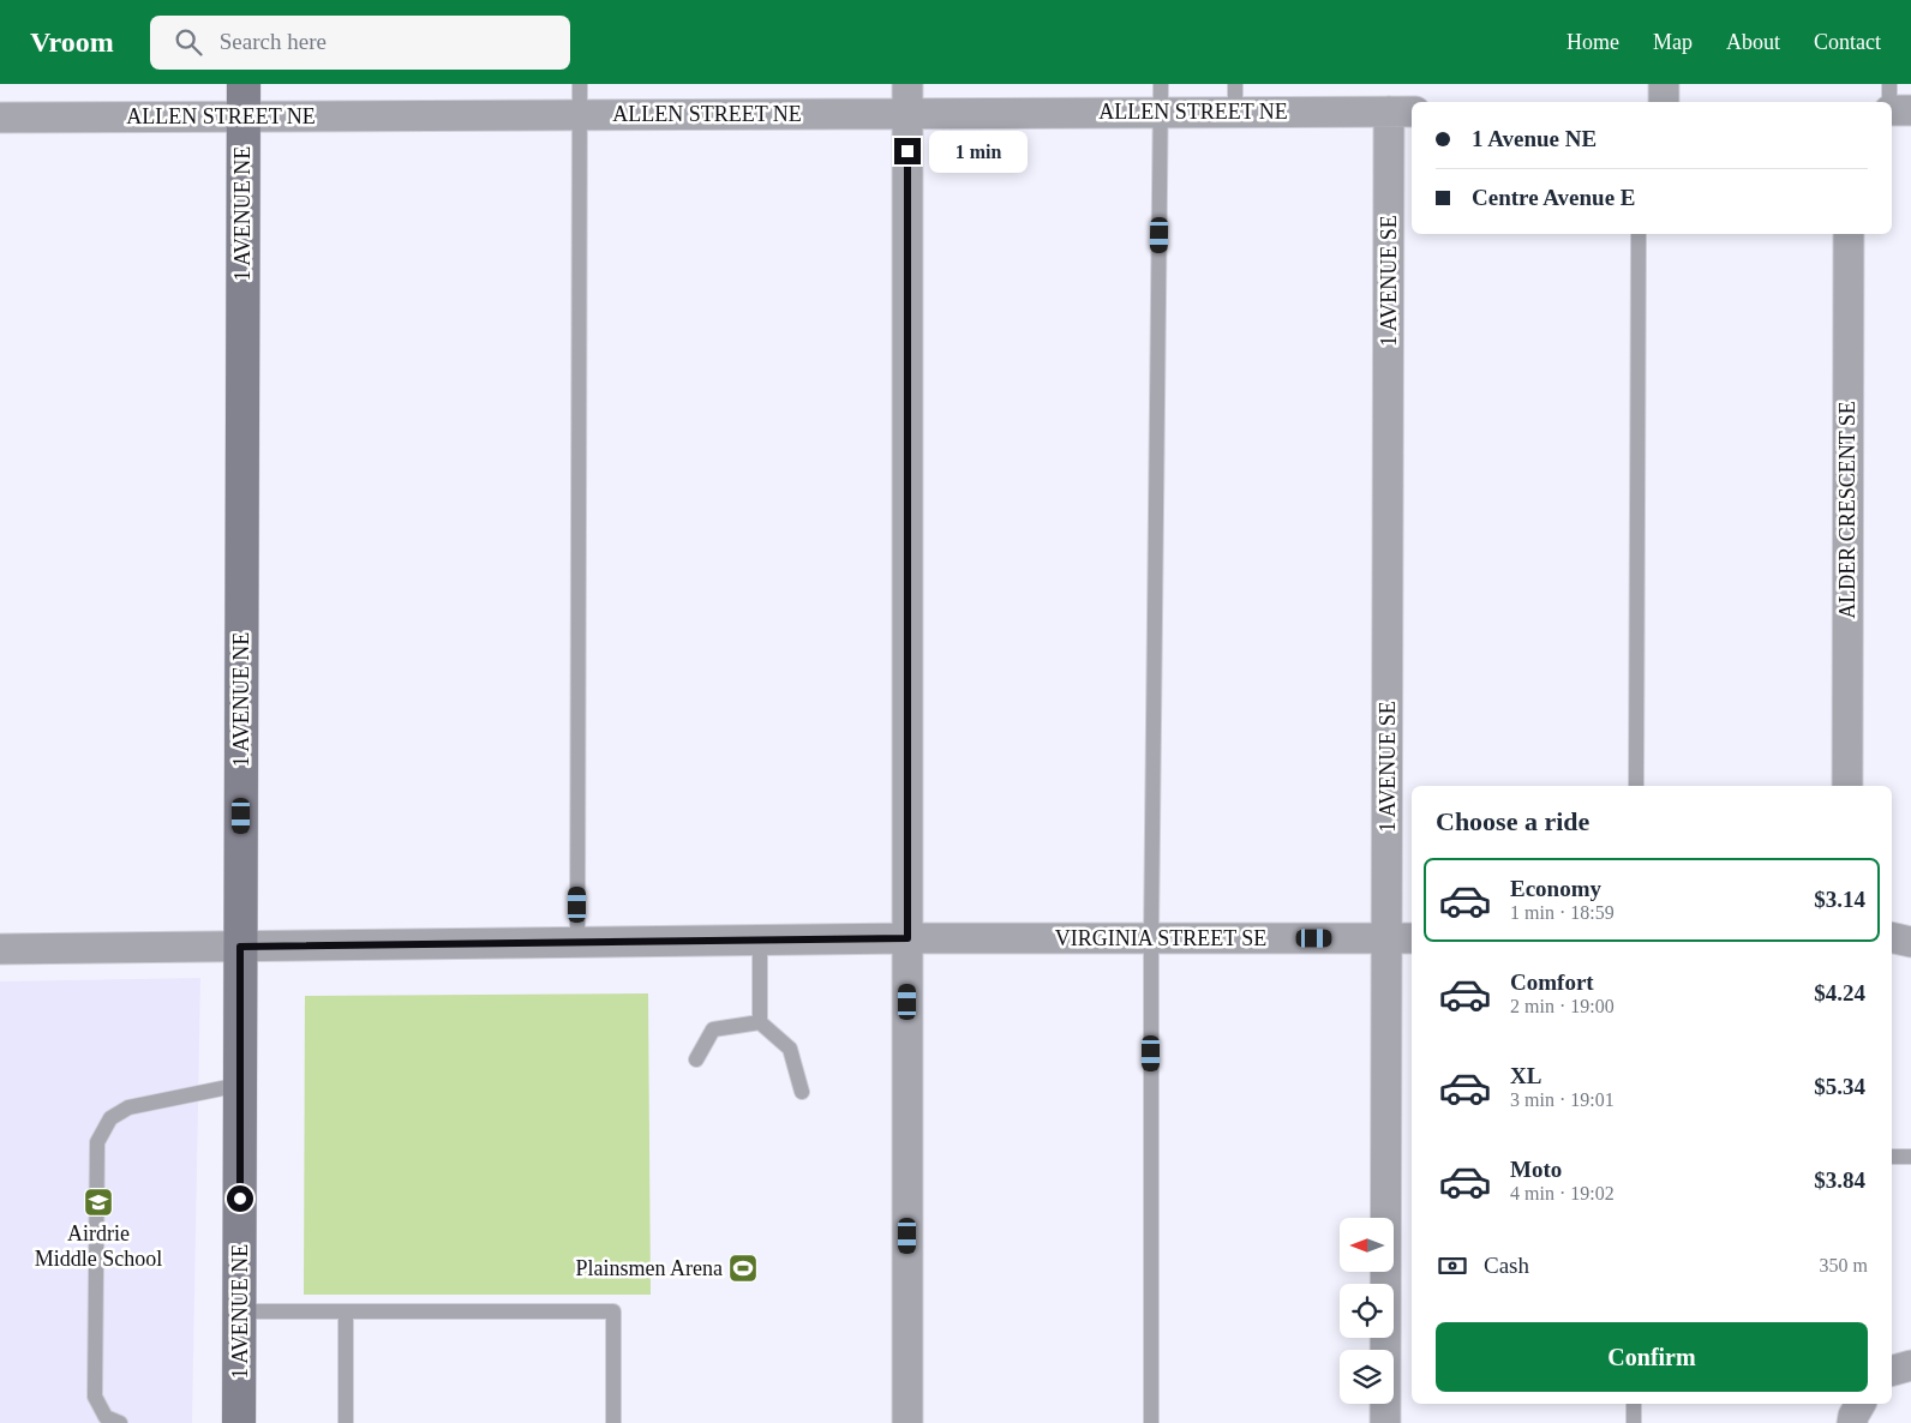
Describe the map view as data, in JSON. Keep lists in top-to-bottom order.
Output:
{
  "streets": {
    "street": [
      "ALLEN STREET NE",
      "1 AVENUE NE",
      "1 AVENUE SE",
      "ALDER CRESCENT SE",
      "VIRGINIA STREET SE"
    ]
  },
  "crossings": [
    ["ALLEN STREET NE", "1 AVENUE NE"],
    ["ALLEN STREET NE", "1 AVENUE SE"],
    ["1 AVENUE NE", "VIRGINIA STREET SE"],
    ["1 AVENUE SE", "VIRGINIA STREET SE"]
  ],
  "places": {
    "school or university": ["Airdrie Middle School"],
    "sports": ["Plainsmen Arena"]
  },
  "north": "left",
  "page": {
    "header": "Vroom",
    "search": "Search here",
    "nav": [
      "Home",
      "Map",
      "About",
      "Contact"
    ],
    "banner": ["1 Avenue NE", "Centre Avenue E"],
    "bubble": "1 min",
    "heading": "Choose a ride",
    "list": [
      {
        "name": "Economy",
        "note": "1 min · 18:59",
        "value": "$3.14"
      },
      {
        "name": "Comfort",
        "note": "2 min · 19:00",
        "value": "$4.24"
      },
      {
        "name": "XL",
        "note": "3 min · 19:01",
        "value": "$5.34"
      },
      {
        "name": "Moto",
        "note": "4 min · 19:02",
        "value": "$3.84"
      }
    ],
    "pay": ["Cash", "350 m"],
    "buttons": "Confirm"
  }
}
